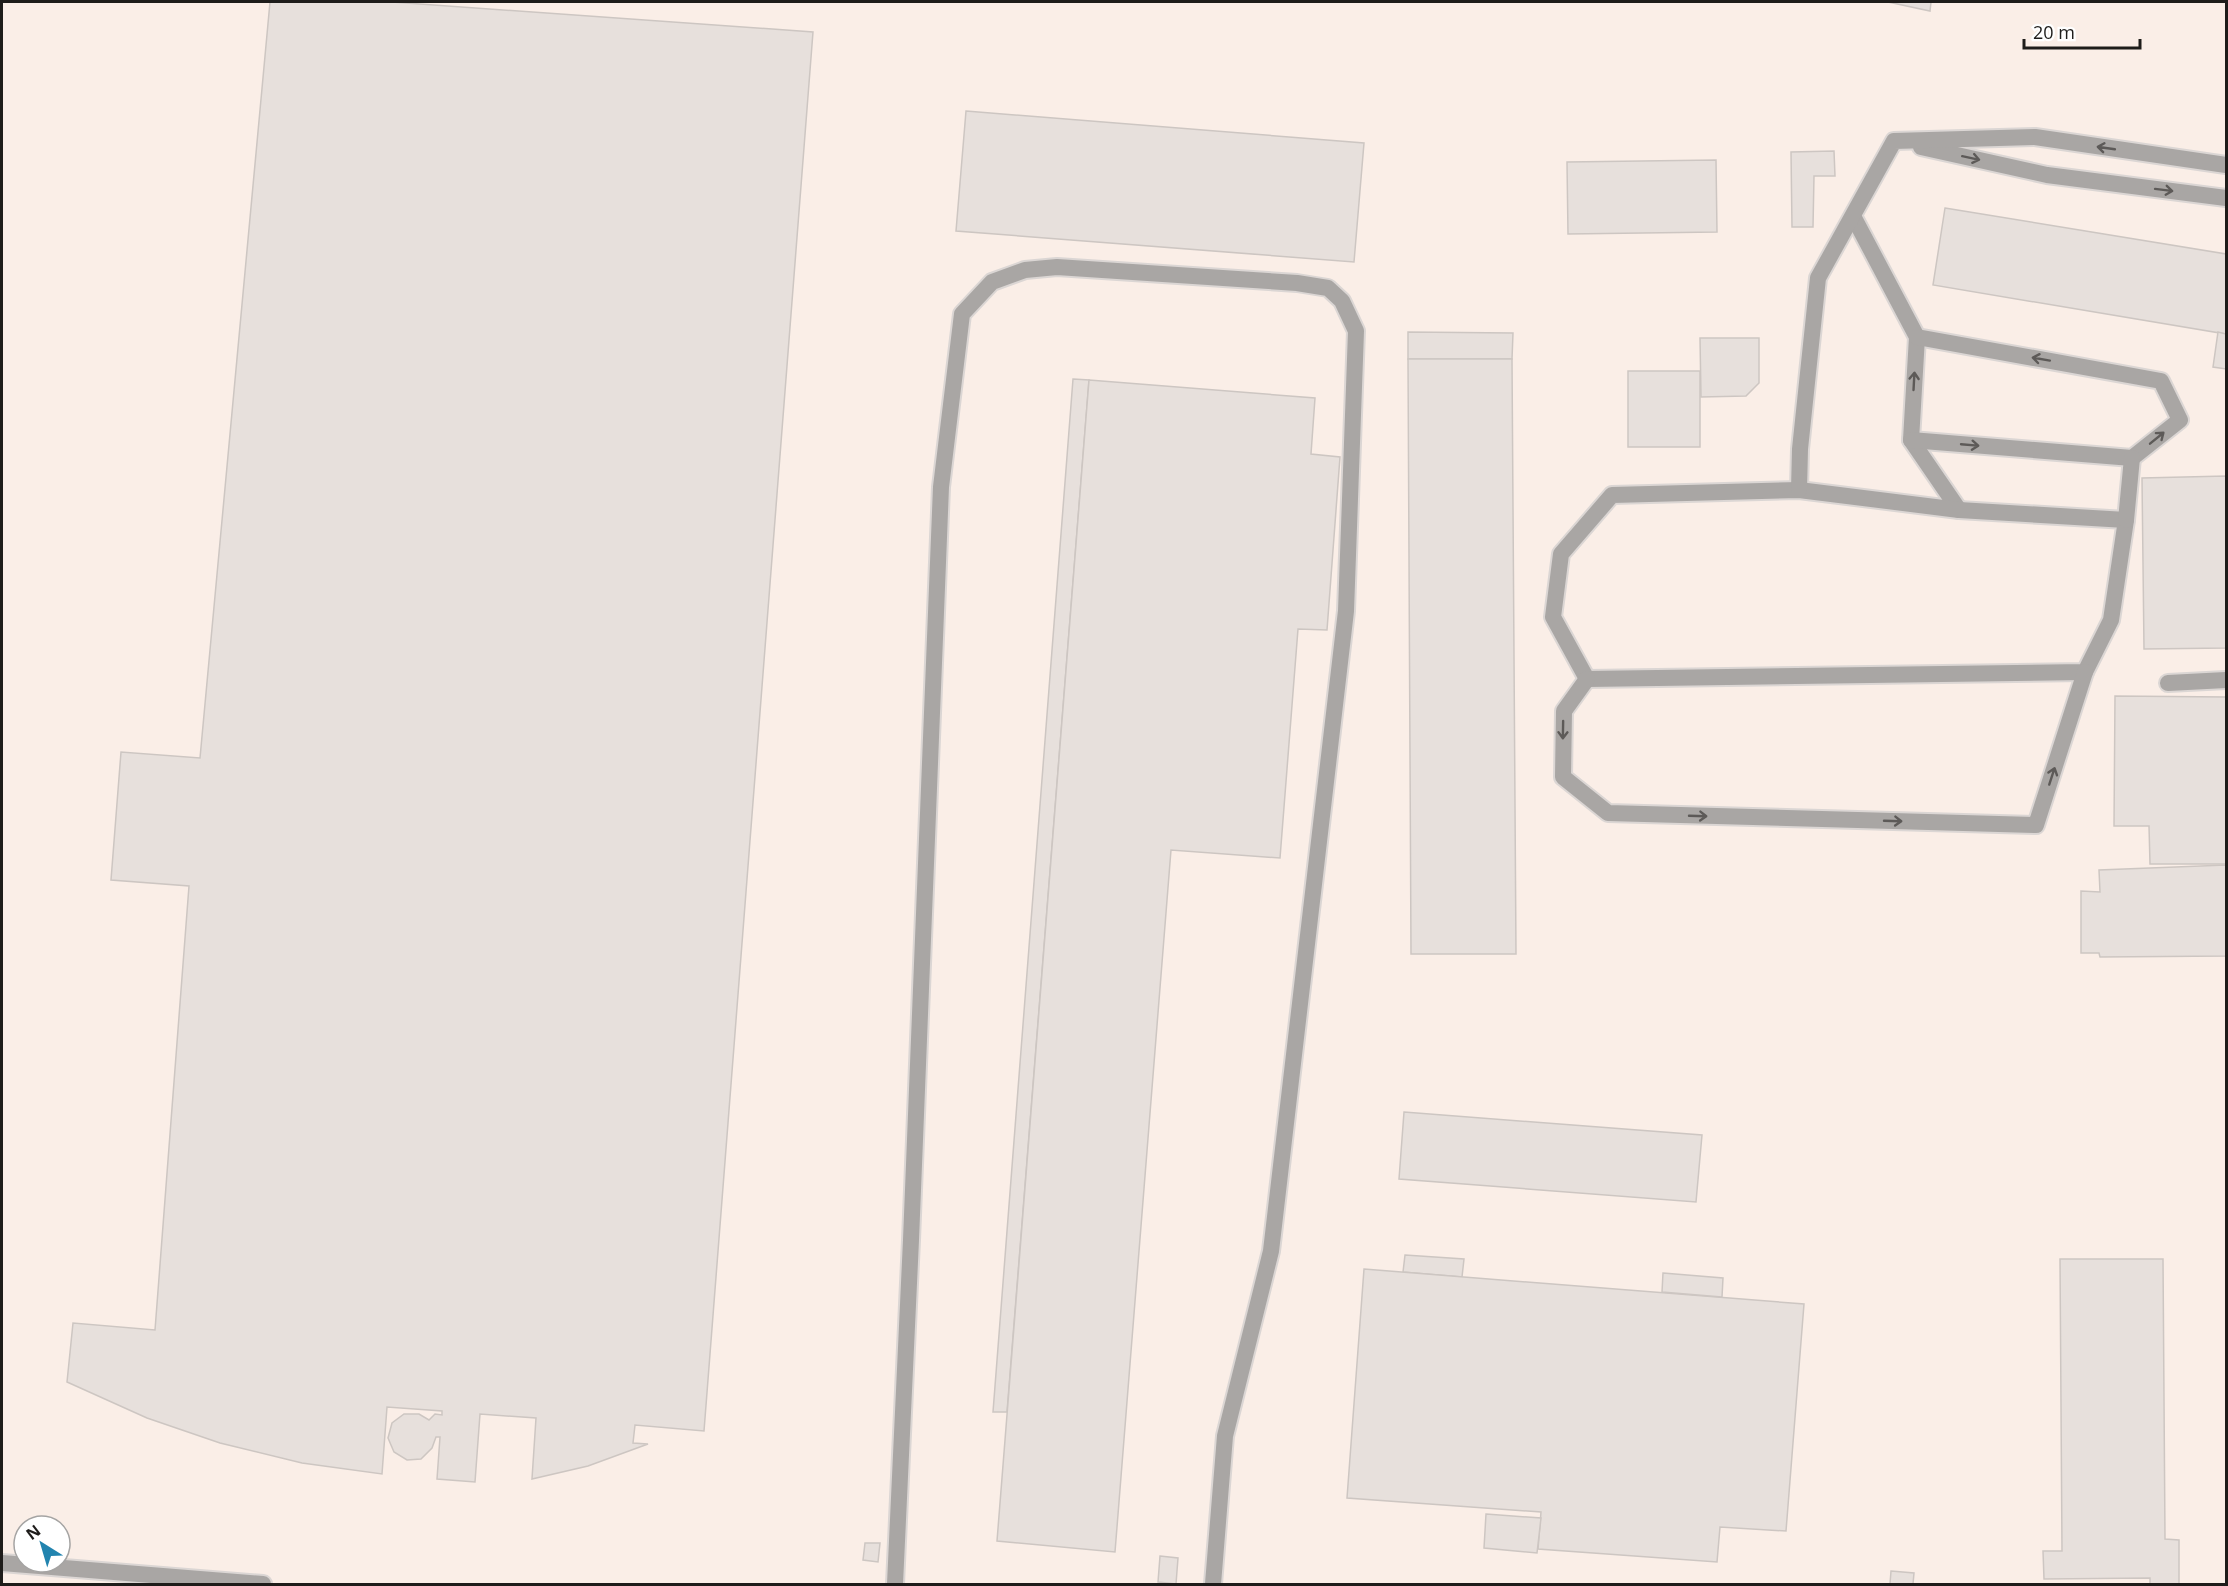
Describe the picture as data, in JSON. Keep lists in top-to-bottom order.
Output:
{
  "scale_bar": "20 m",
  "north": "top left"
}
